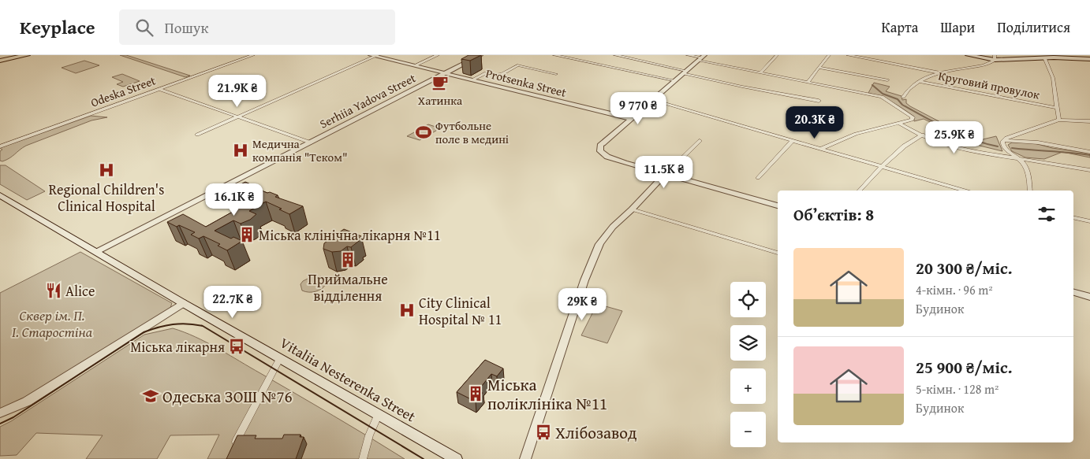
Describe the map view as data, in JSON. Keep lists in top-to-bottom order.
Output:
{
  "streets": {
    "main road": ["Vitaliia Nesterenka Street"],
    "street": [
      "Protsenka Street",
      "Круговий провулок",
      "Odeska Street",
      "Serhiia Yadova Street"
    ]
  },
  "crossings": [
    ["Protsenka Street", "Serhiia Yadova Street"],
    ["Serhiia Yadova Street", "Vitaliia Nesterenka Street"]
  ],
  "parks": ["Сквер ім. П. І. Старостіна"],
  "places": {
    "cafe": ["Хатинка"],
    "sports": ["Футбольне поле в медині"],
    "hospital": ["Медична компанія \"Теком\"", "Regional Children's Clinical Hospital", "City Clinical Hospital № 11"],
    "building": ["Міська клінічна лікарня №11", "Приймальне відділення", "Міська поліклініка №11"],
    "restaurant": ["Alice"],
    "bus stop": ["Міська лікарня", "Хлібозавод"],
    "school or university": ["Одеська ЗОШ №76"]
  },
  "page": {
    "header": "Keyplace",
    "search": "Пошук",
    "nav": ["Карта", "Шари", "Поділитися"],
    "price": [
      "21.9K ₴",
      "9 770 ₴",
      "20.3K ₴",
      "25.9K ₴",
      "11.5K ₴",
      "16.1K ₴",
      "22.7K ₴",
      "29K ₴"
    ],
    "heading": "Об’єктів: 8",
    "list": [
      {
        "name": "20 300 ₴/міс.",
        "note": "4-кімн. · 96 m² · Будинок"
      },
      {
        "name": "25 900 ₴/міс.",
        "note": "5-кімн. · 128 m² · Будинок"
      }
    ],
    "map_buttons": ["+", "−"]
  }
}
